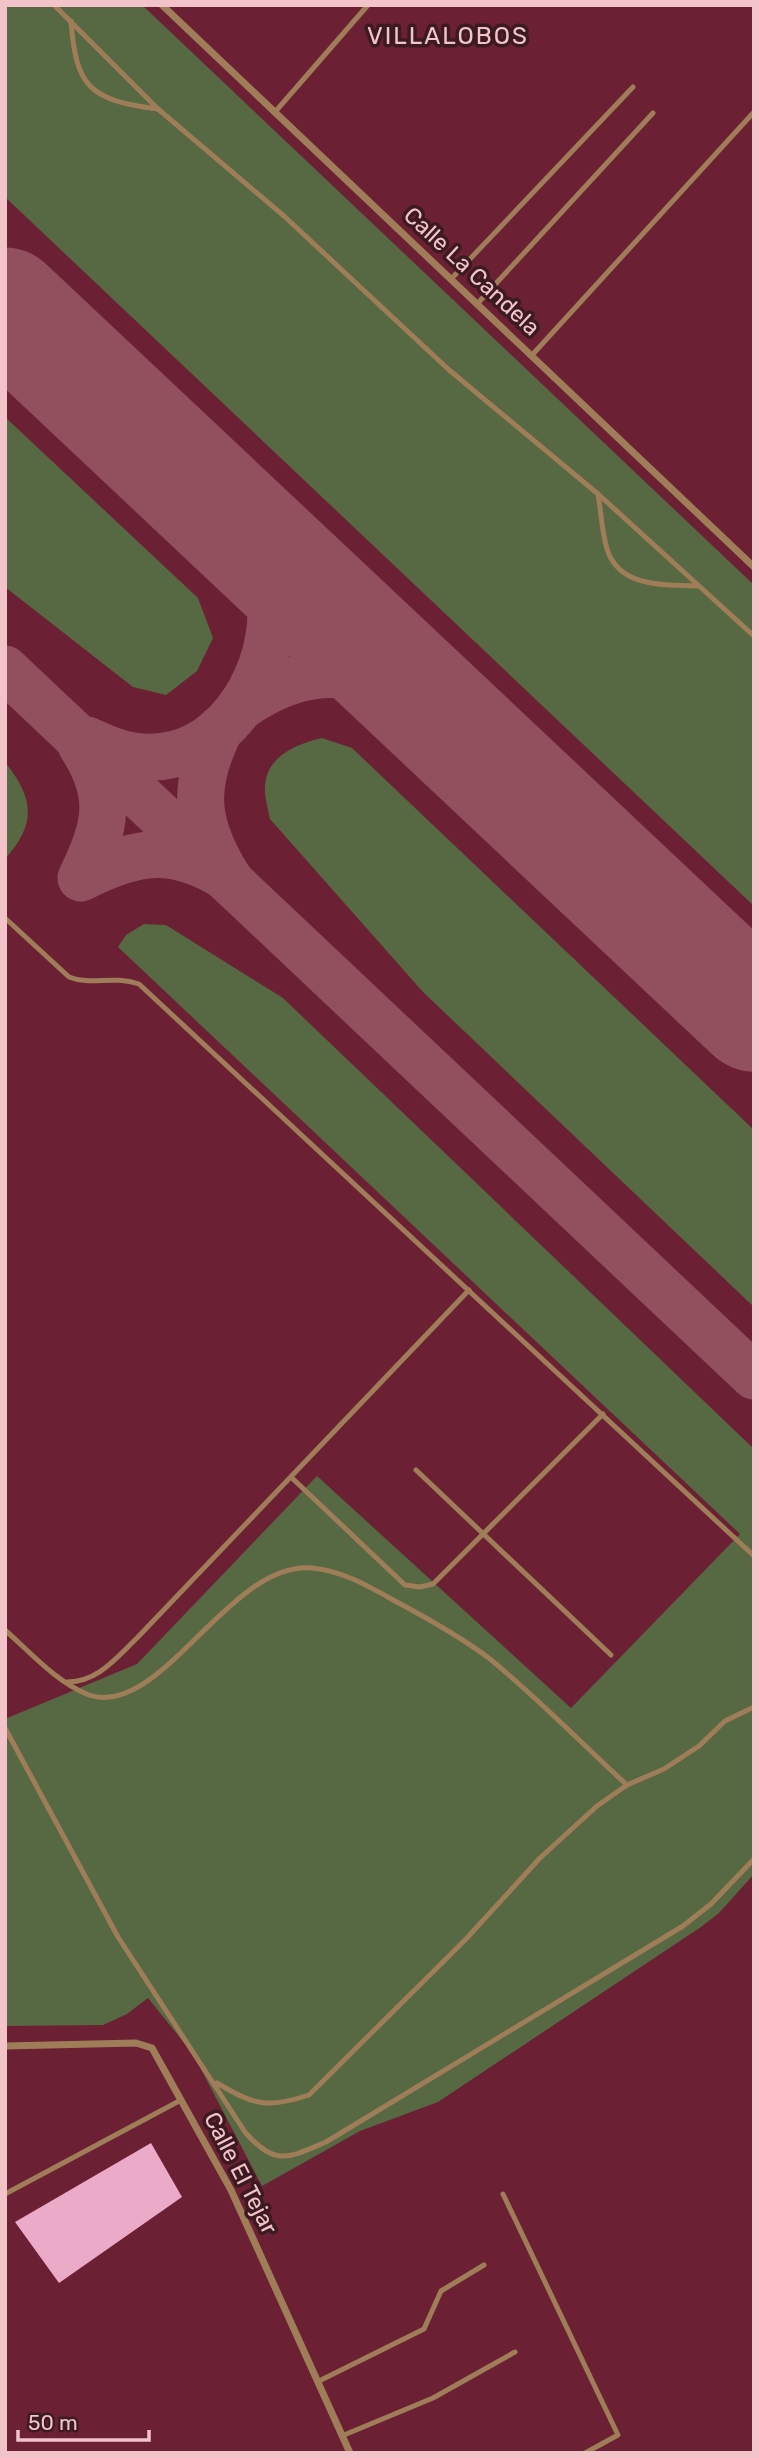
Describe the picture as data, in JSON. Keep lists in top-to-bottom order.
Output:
{
  "streets": {
    "street": ["Calle La Candela", "Calle El Tejar"]
  },
  "districts": ["VILLALOBOS"],
  "scale_bar": "50 m"
}
